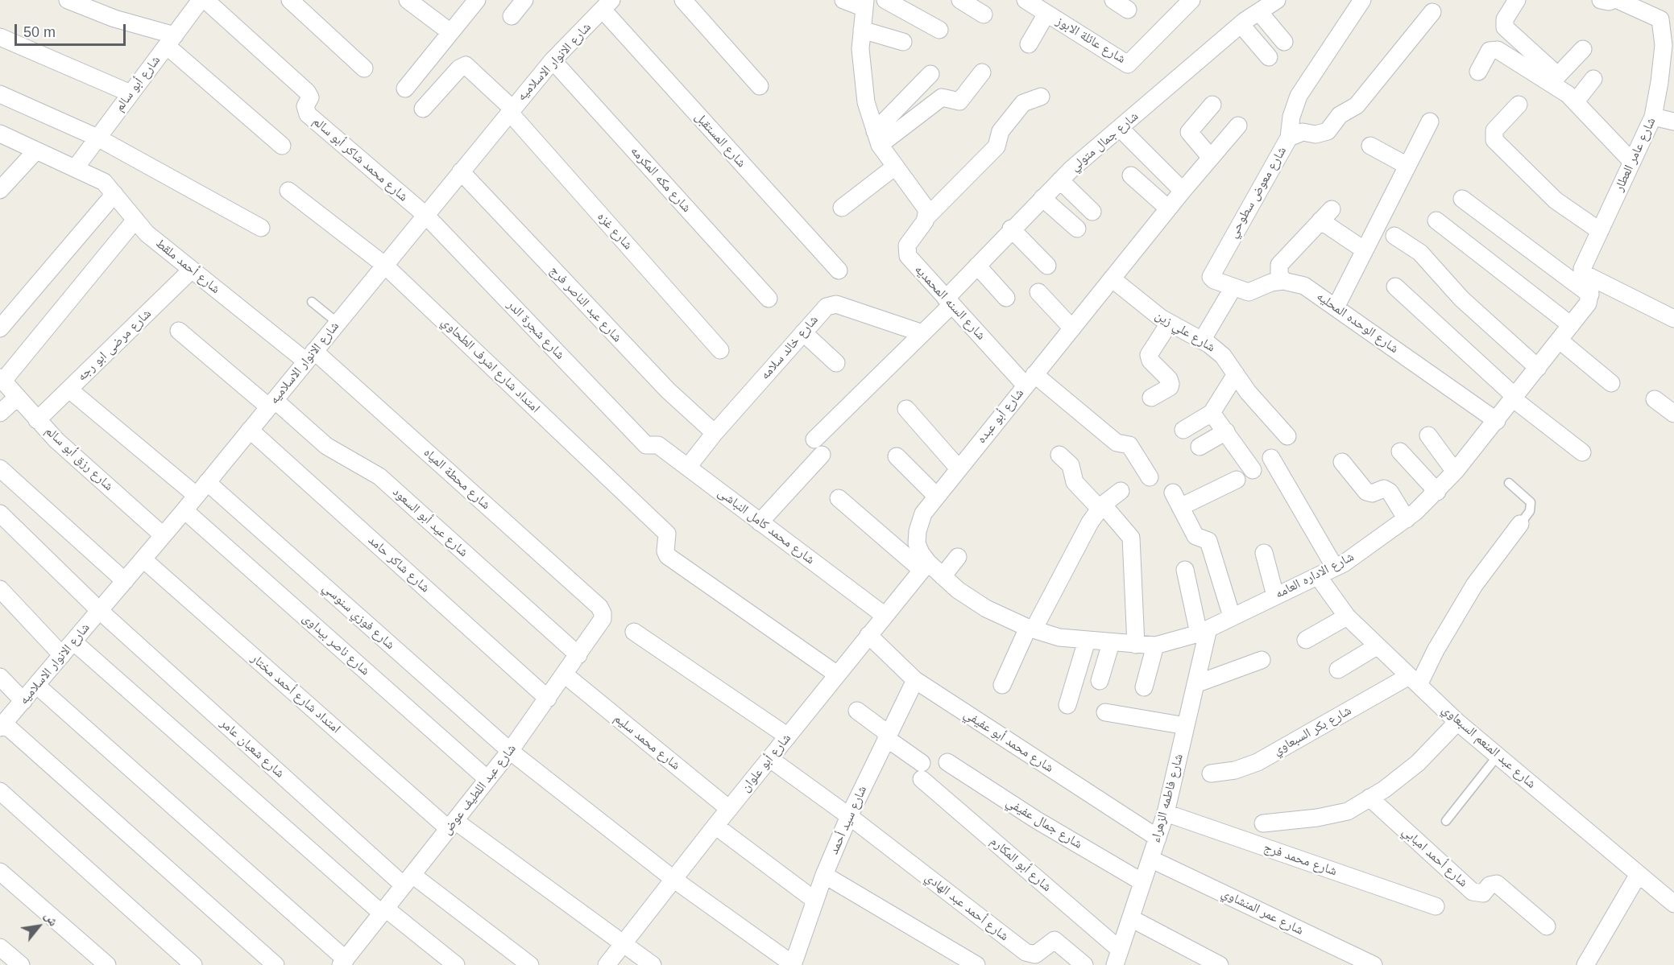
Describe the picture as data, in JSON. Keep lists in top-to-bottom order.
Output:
{
  "streets": {
    "street": [
      "شارع عائلة الابوز",
      "شارع الانوار الاسلاميه",
      "شارع أبو سالم",
      "شارع المستقبل",
      "شارع جمال متولي",
      "شارع عامر العطار",
      "شارع محمد شاكر أبو سالم",
      "شارع مكه المكرمه",
      "شارع معوض سطوحي",
      "شارع غزه",
      "شارع أحمد ملقط",
      "شارع السنه المحمديه",
      "شارع عبد الناصر فرج",
      "شارع الوحده المحليه",
      "شارع شجرة الدر",
      "شارع علي زين",
      "شارع مرضى ابو رجه",
      "شارع خالد سلامه",
      "امتداد شارع اشرف الطحاوي",
      "شارع أبو عبده",
      "شارع رزق أبو سالم",
      "شارع محطة المياه",
      "شارع عيد أبو السعود",
      "شارع محمد كامل النباشى",
      "شارع شاكر حامد",
      "شارع الاداره العامه",
      "شارع فوزي سنوسي",
      "شارع ناصر بيداوى",
      "امتداد شارع أحمد مختار",
      "شارع بكر السبعاوي",
      "شارع محمد أبو عفيفي",
      "شارع محمد سليم",
      "شارع عبد المنعم السبعاوي",
      "شارع شعبان عامر",
      "شارع أبو علوان",
      "شارع عبد اللطيف عوض",
      "شارع فاطمه الزهراء",
      "شارع سيد أحمد",
      "شارع جمال عفيفي",
      "شارع أحمد امبابي",
      "شارع محمد فرج",
      "شارع أبو المكارم",
      "شارع أحمد عبد الهادي",
      "شارع عمر المنشاوي"
    ]
  },
  "crossings": [
    ["شارع الانوار الاسلاميه", "شارع المستقبل"],
    ["شارع الانوار الاسلاميه", "شارع محمد شاكر أبو سالم"],
    ["شارع الانوار الاسلاميه", "شارع مكه المكرمه"],
    ["شارع الانوار الاسلاميه", "شارع غزه"],
    ["شارع الانوار الاسلاميه", "شارع أحمد ملقط"],
    ["شارع الانوار الاسلاميه", "شارع عبد الناصر فرج"],
    ["شارع الانوار الاسلاميه", "شارع شجرة الدر"],
    ["شارع الانوار الاسلاميه", "امتداد شارع اشرف الطحاوي"],
    ["شارع الانوار الاسلاميه", "شارع رزق أبو سالم"],
    ["شارع الانوار الاسلاميه", "شارع محطة المياه"],
    ["شارع الانوار الاسلاميه", "شارع عيد أبو السعود"],
    ["شارع الانوار الاسلاميه", "شارع شاكر حامد"],
    ["شارع الانوار الاسلاميه", "شارع فوزي سنوسي"],
    ["شارع الانوار الاسلاميه", "شارع ناصر بيداوى"],
    ["شارع الانوار الاسلاميه", "امتداد شارع أحمد مختار"],
    ["شارع الانوار الاسلاميه", "شارع شعبان عامر"],
    ["شارع أبو سالم", "شارع أحمد ملقط"],
    ["شارع جمال متولي", "شارع السنه المحمديه"],
    ["شارع جمال متولي", "شارع خالد سلامه"],
    ["شارع جمال متولي", "شارع محمد كامل النباشى"],
    ["شارع محمد شاكر أبو سالم", "شارع شجرة الدر"],
    ["شارع أحمد ملقط", "شارع مرضى ابو رجه"],
    ["شارع أحمد ملقط", "شارع محطة المياه"],
    ["شارع السنه المحمديه", "شارع أبو عبده"],
    ["شارع عبد الناصر فرج", "شارع خالد سلامه"],
    ["شارع الوحده المحليه", "شارع الاداره العامه"],
    ["شارع شجرة الدر", "شارع محمد كامل النباشى"],
    ["شارع علي زين", "شارع أبو عبده"],
    ["شارع مرضى ابو رجه", "شارع رزق أبو سالم"],
    ["شارع خالد سلامه", "شارع محمد كامل النباشى"],
    ["امتداد شارع اشرف الطحاوي", "شارع أبو علوان"],
    ["شارع أبو عبده", "شارع الاداره العامه"],
    ["شارع أبو عبده", "شارع أبو علوان"],
    ["شارع محطة المياه", "شارع عبد اللطيف عوض"],
    ["شارع عيد أبو السعود", "شارع عبد اللطيف عوض"],
    ["شارع محمد كامل النباشى", "شارع أبو علوان"],
    ["شارع شاكر حامد", "شارع عبد اللطيف عوض"],
    ["شارع الاداره العامه", "شارع عبد المنعم السبعاوي"],
    ["شارع الاداره العامه", "شارع أبو علوان"],
    ["شارع الاداره العامه", "شارع فاطمه الزهراء"],
    ["شارع فوزي سنوسي", "شارع أبو علوان"],
    ["شارع فوزي سنوسي", "شارع عبد اللطيف عوض"],
    ["شارع فوزي سنوسي", "شارع سيد أحمد"],
    ["شارع ناصر بيداوى", "شارع عبد اللطيف عوض"],
    ["امتداد شارع أحمد مختار", "شارع أبو علوان"],
    ["امتداد شارع أحمد مختار", "شارع عبد اللطيف عوض"],
    ["شارع بكر السبعاوي", "شارع عبد المنعم السبعاوي"],
    ["شارع محمد أبو عفيفي", "شارع أبو علوان"],
    ["شارع محمد أبو عفيفي", "شارع فاطمه الزهراء"],
    ["شارع محمد أبو عفيفي", "شارع سيد أحمد"],
    ["شارع محمد سليم", "شارع أبو علوان"],
    ["شارع محمد سليم", "شارع عبد اللطيف عوض"],
    ["شارع شعبان عامر", "شارع عبد اللطيف عوض"],
    ["شارع فاطمه الزهراء", "شارع جمال عفيفي"],
    ["شارع فاطمه الزهراء", "شارع محمد فرج"],
    ["شارع فاطمه الزهراء", "شارع أبو المكارم"],
    ["شارع فاطمه الزهراء", "شارع عمر المنشاوي"],
    ["شارع سيد أحمد", "شارع أبو المكارم"],
    ["شارع سيد أحمد", "شارع أحمد عبد الهادي"]
  ],
  "scale_bar": "50 m",
  "north": "top right"
}
